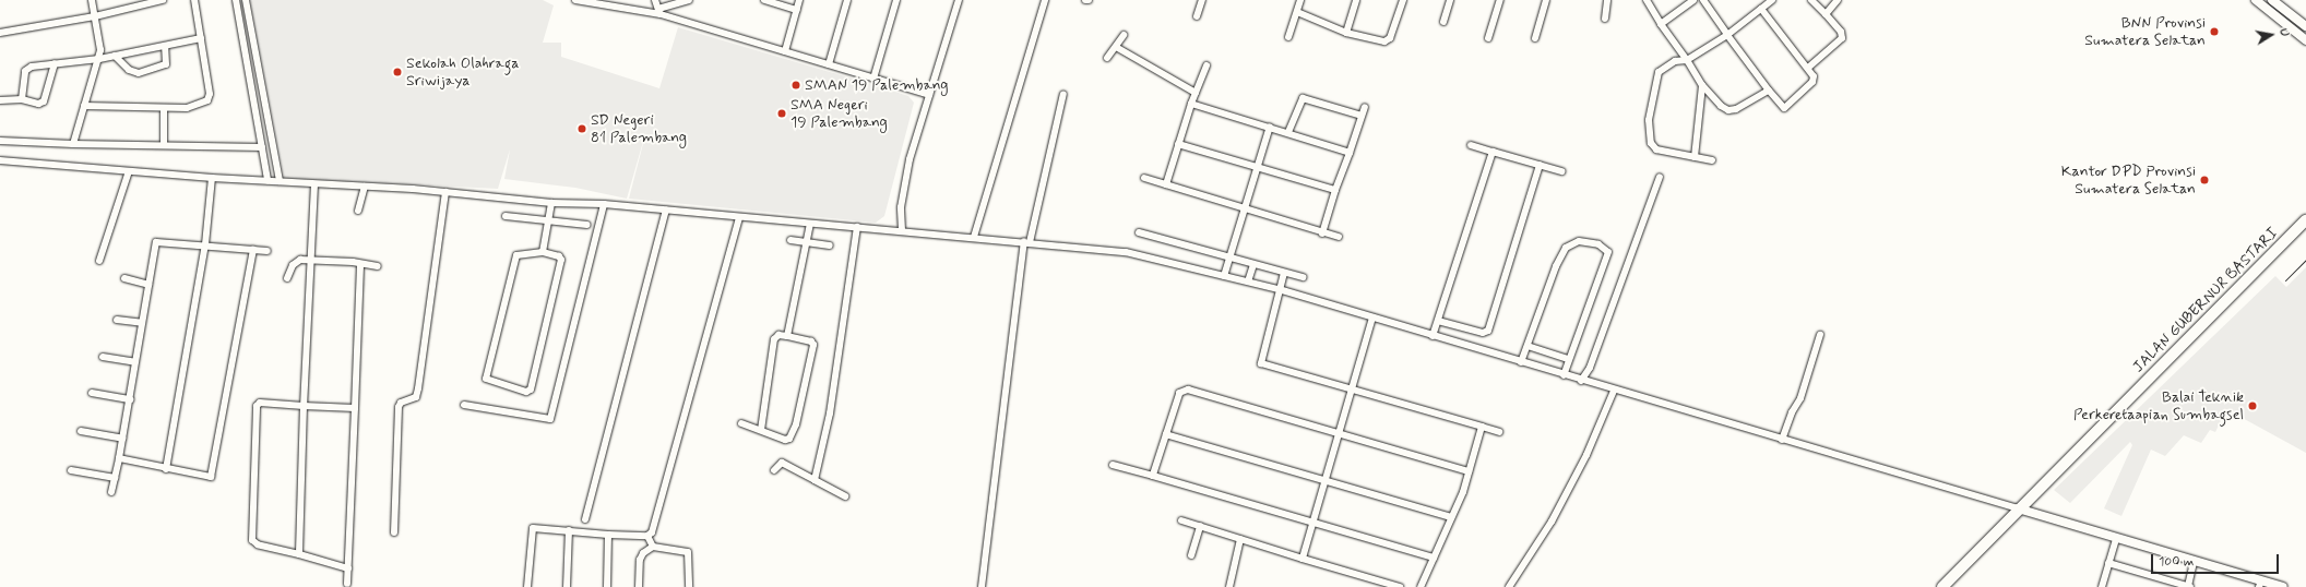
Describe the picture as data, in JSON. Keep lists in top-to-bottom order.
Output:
{
  "streets": {
    "highway": ["JALAN GUBERNUR BASTARI"]
  },
  "places": [
    "BNN Provinsi Sumatera Selatan",
    "Sekolah Olahraga Sriwijaya",
    "SMAN 19 Palembang",
    "SMA Negeri 19 Palembang",
    "SD Negeri 81 Palembang",
    "Kantor DPD Provinsi Sumatera Selatan",
    "Balai Teknik Perkeretaapian Sumbagsel"
  ],
  "scale_bar": "100 m",
  "north": "right"
}
